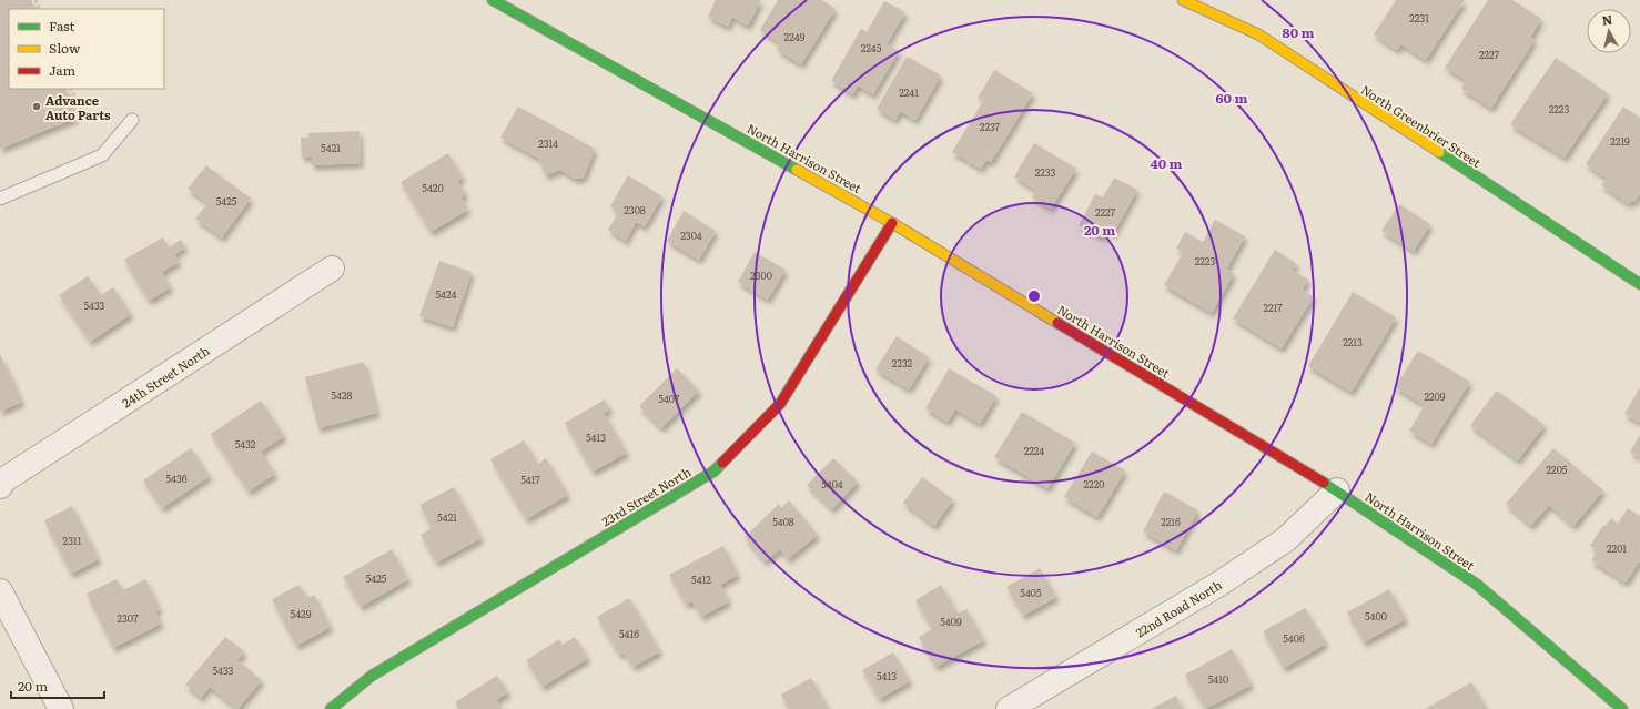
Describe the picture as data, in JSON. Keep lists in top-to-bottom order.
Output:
{
  "streets": {
    "street": [
      "North Greenbrier Street",
      "North Harrison Street",
      "24th Street North",
      "23rd Street North",
      "22nd Road North"
    ]
  },
  "crossings": [
    ["North Harrison Street", "23rd Street North"],
    ["North Harrison Street", "22nd Road North"]
  ],
  "places": ["Advance Auto Parts"],
  "house_numbers": [
    "2231",
    "2249",
    "2245",
    "2227",
    "2241",
    "2223",
    "2237",
    "2219",
    "2314",
    "5421",
    "2233",
    "5420",
    "5425",
    "2308",
    "2227",
    "2304",
    "2223",
    "2300",
    "5424",
    "5433",
    "2217",
    "2213",
    "2232",
    "5428",
    "2209",
    "5407",
    "5413",
    "5432",
    "2224",
    "2205",
    "5436",
    "5417",
    "5404",
    "2220",
    "5421",
    "5408",
    "2216",
    "2311",
    "2201",
    "5425",
    "5412",
    "5405",
    "5429",
    "5400",
    "2307",
    "5409",
    "5416",
    "5406",
    "5433",
    "5413",
    "5410"
  ],
  "legend": ["Fast", "Slow", "Jam"],
  "scale_bar": "20 m",
  "north": "top",
  "rings": [
    "80 m",
    "60 m",
    "40 m",
    "20 m"
  ]
}
